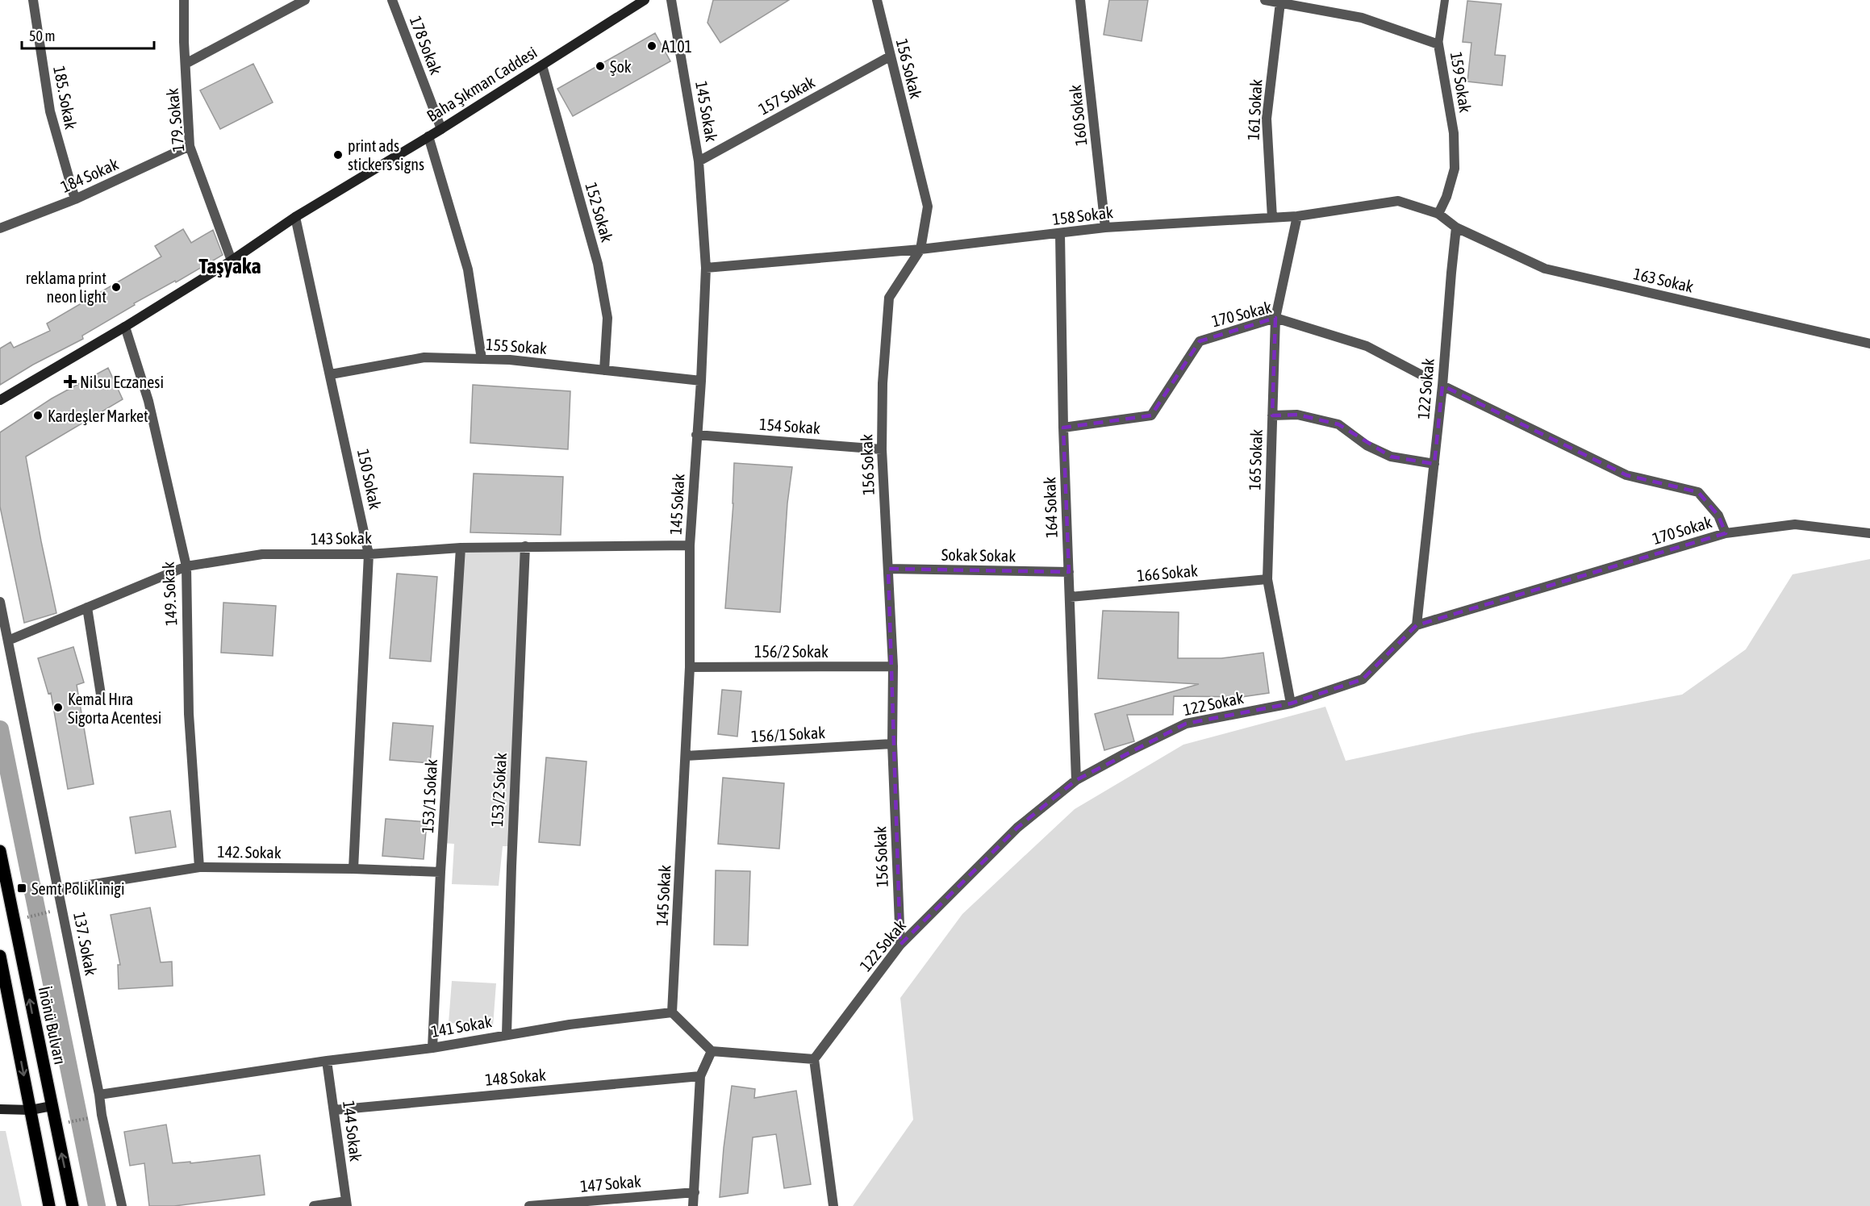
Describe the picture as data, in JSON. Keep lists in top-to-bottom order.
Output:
{
  "streets": {
    "main road": ["Baha Şıkman Caddesi", "İnönü Bulvarı"],
    "street": [
      "178 Sokak",
      "156 Sokak",
      "159 Sokak",
      "157 Sokak",
      "185. Sokak",
      "161 Sokak",
      "145 Sokak",
      "160 Sokak",
      "179. Sokak",
      "184 Sokak",
      "152 Sokak",
      "158 Sokak",
      "163 Sokak",
      "170 Sokak",
      "155 Sokak",
      "122 Sokak",
      "154 Sokak",
      "165 Sokak",
      "150 Sokak",
      "164 Sokak",
      "143 Sokak",
      "Sokak Sokak",
      "166 Sokak",
      "149. Sokak",
      "156/2 Sokak",
      "156/1 Sokak",
      "153/2 Sokak",
      "153/1 Sokak",
      "142. Sokak",
      "137. Sokak",
      "141 Sokak",
      "148 Sokak",
      "144 Sokak",
      "147 Sokak"
    ]
  },
  "crossings": [
    ["178 Sokak", "Baha Şıkman Caddesi"],
    ["156 Sokak", "157 Sokak"],
    ["156 Sokak", "158 Sokak"],
    ["156 Sokak", "122 Sokak"],
    ["156 Sokak", "154 Sokak"],
    ["156 Sokak", "Sokak Sokak"],
    ["156 Sokak", "156/2 Sokak"],
    ["156 Sokak", "156/1 Sokak"],
    ["159 Sokak", "161 Sokak"],
    ["159 Sokak", "158 Sokak"],
    ["Baha Şıkman Caddesi", "179. Sokak"],
    ["Baha Şıkman Caddesi", "152 Sokak"],
    ["Baha Şıkman Caddesi", "150 Sokak"],
    ["Baha Şıkman Caddesi", "149. Sokak"],
    ["157 Sokak", "145 Sokak"],
    ["185. Sokak", "184 Sokak"],
    ["161 Sokak", "158 Sokak"],
    ["145 Sokak", "158 Sokak"],
    ["145 Sokak", "155 Sokak"],
    ["145 Sokak", "154 Sokak"],
    ["145 Sokak", "143 Sokak"],
    ["145 Sokak", "156/2 Sokak"],
    ["145 Sokak", "156/1 Sokak"],
    ["145 Sokak", "141 Sokak"],
    ["160 Sokak", "158 Sokak"],
    ["179. Sokak", "184 Sokak"],
    ["152 Sokak", "155 Sokak"],
    ["158 Sokak", "163 Sokak"],
    ["158 Sokak", "122 Sokak"],
    ["158 Sokak", "165 Sokak"],
    ["158 Sokak", "164 Sokak"],
    ["163 Sokak", "122 Sokak"],
    ["170 Sokak", "122 Sokak"],
    ["170 Sokak", "165 Sokak"],
    ["170 Sokak", "164 Sokak"],
    ["155 Sokak", "150 Sokak"],
    ["122 Sokak", "165 Sokak"],
    ["122 Sokak", "164 Sokak"],
    ["165 Sokak", "166 Sokak"],
    ["150 Sokak", "143 Sokak"],
    ["150 Sokak", "142. Sokak"],
    ["164 Sokak", "Sokak Sokak"],
    ["164 Sokak", "166 Sokak"],
    ["143 Sokak", "149. Sokak"],
    ["143 Sokak", "153/2 Sokak"],
    ["143 Sokak", "153/1 Sokak"],
    ["143 Sokak", "137. Sokak"],
    ["149. Sokak", "142. Sokak"],
    ["153/2 Sokak", "141 Sokak"],
    ["153/1 Sokak", "142. Sokak"],
    ["153/1 Sokak", "141 Sokak"],
    ["142. Sokak", "137. Sokak"],
    ["137. Sokak", "141 Sokak"],
    ["141 Sokak", "144 Sokak"],
    ["148 Sokak", "144 Sokak"]
  ],
  "districts": ["Taşyaka"],
  "places": {
    "other": [
      "A101",
      "Şok",
      "print ads stickers signs",
      "reklama print neon light",
      "Kardeşler Market",
      "Kemal Hıra Sigorta Acentesi"
    ],
    "health": ["Nilsu Eczanesi"],
    "transit": ["Semt Poliklinigi"]
  },
  "scale_bar": "50 m"
}
